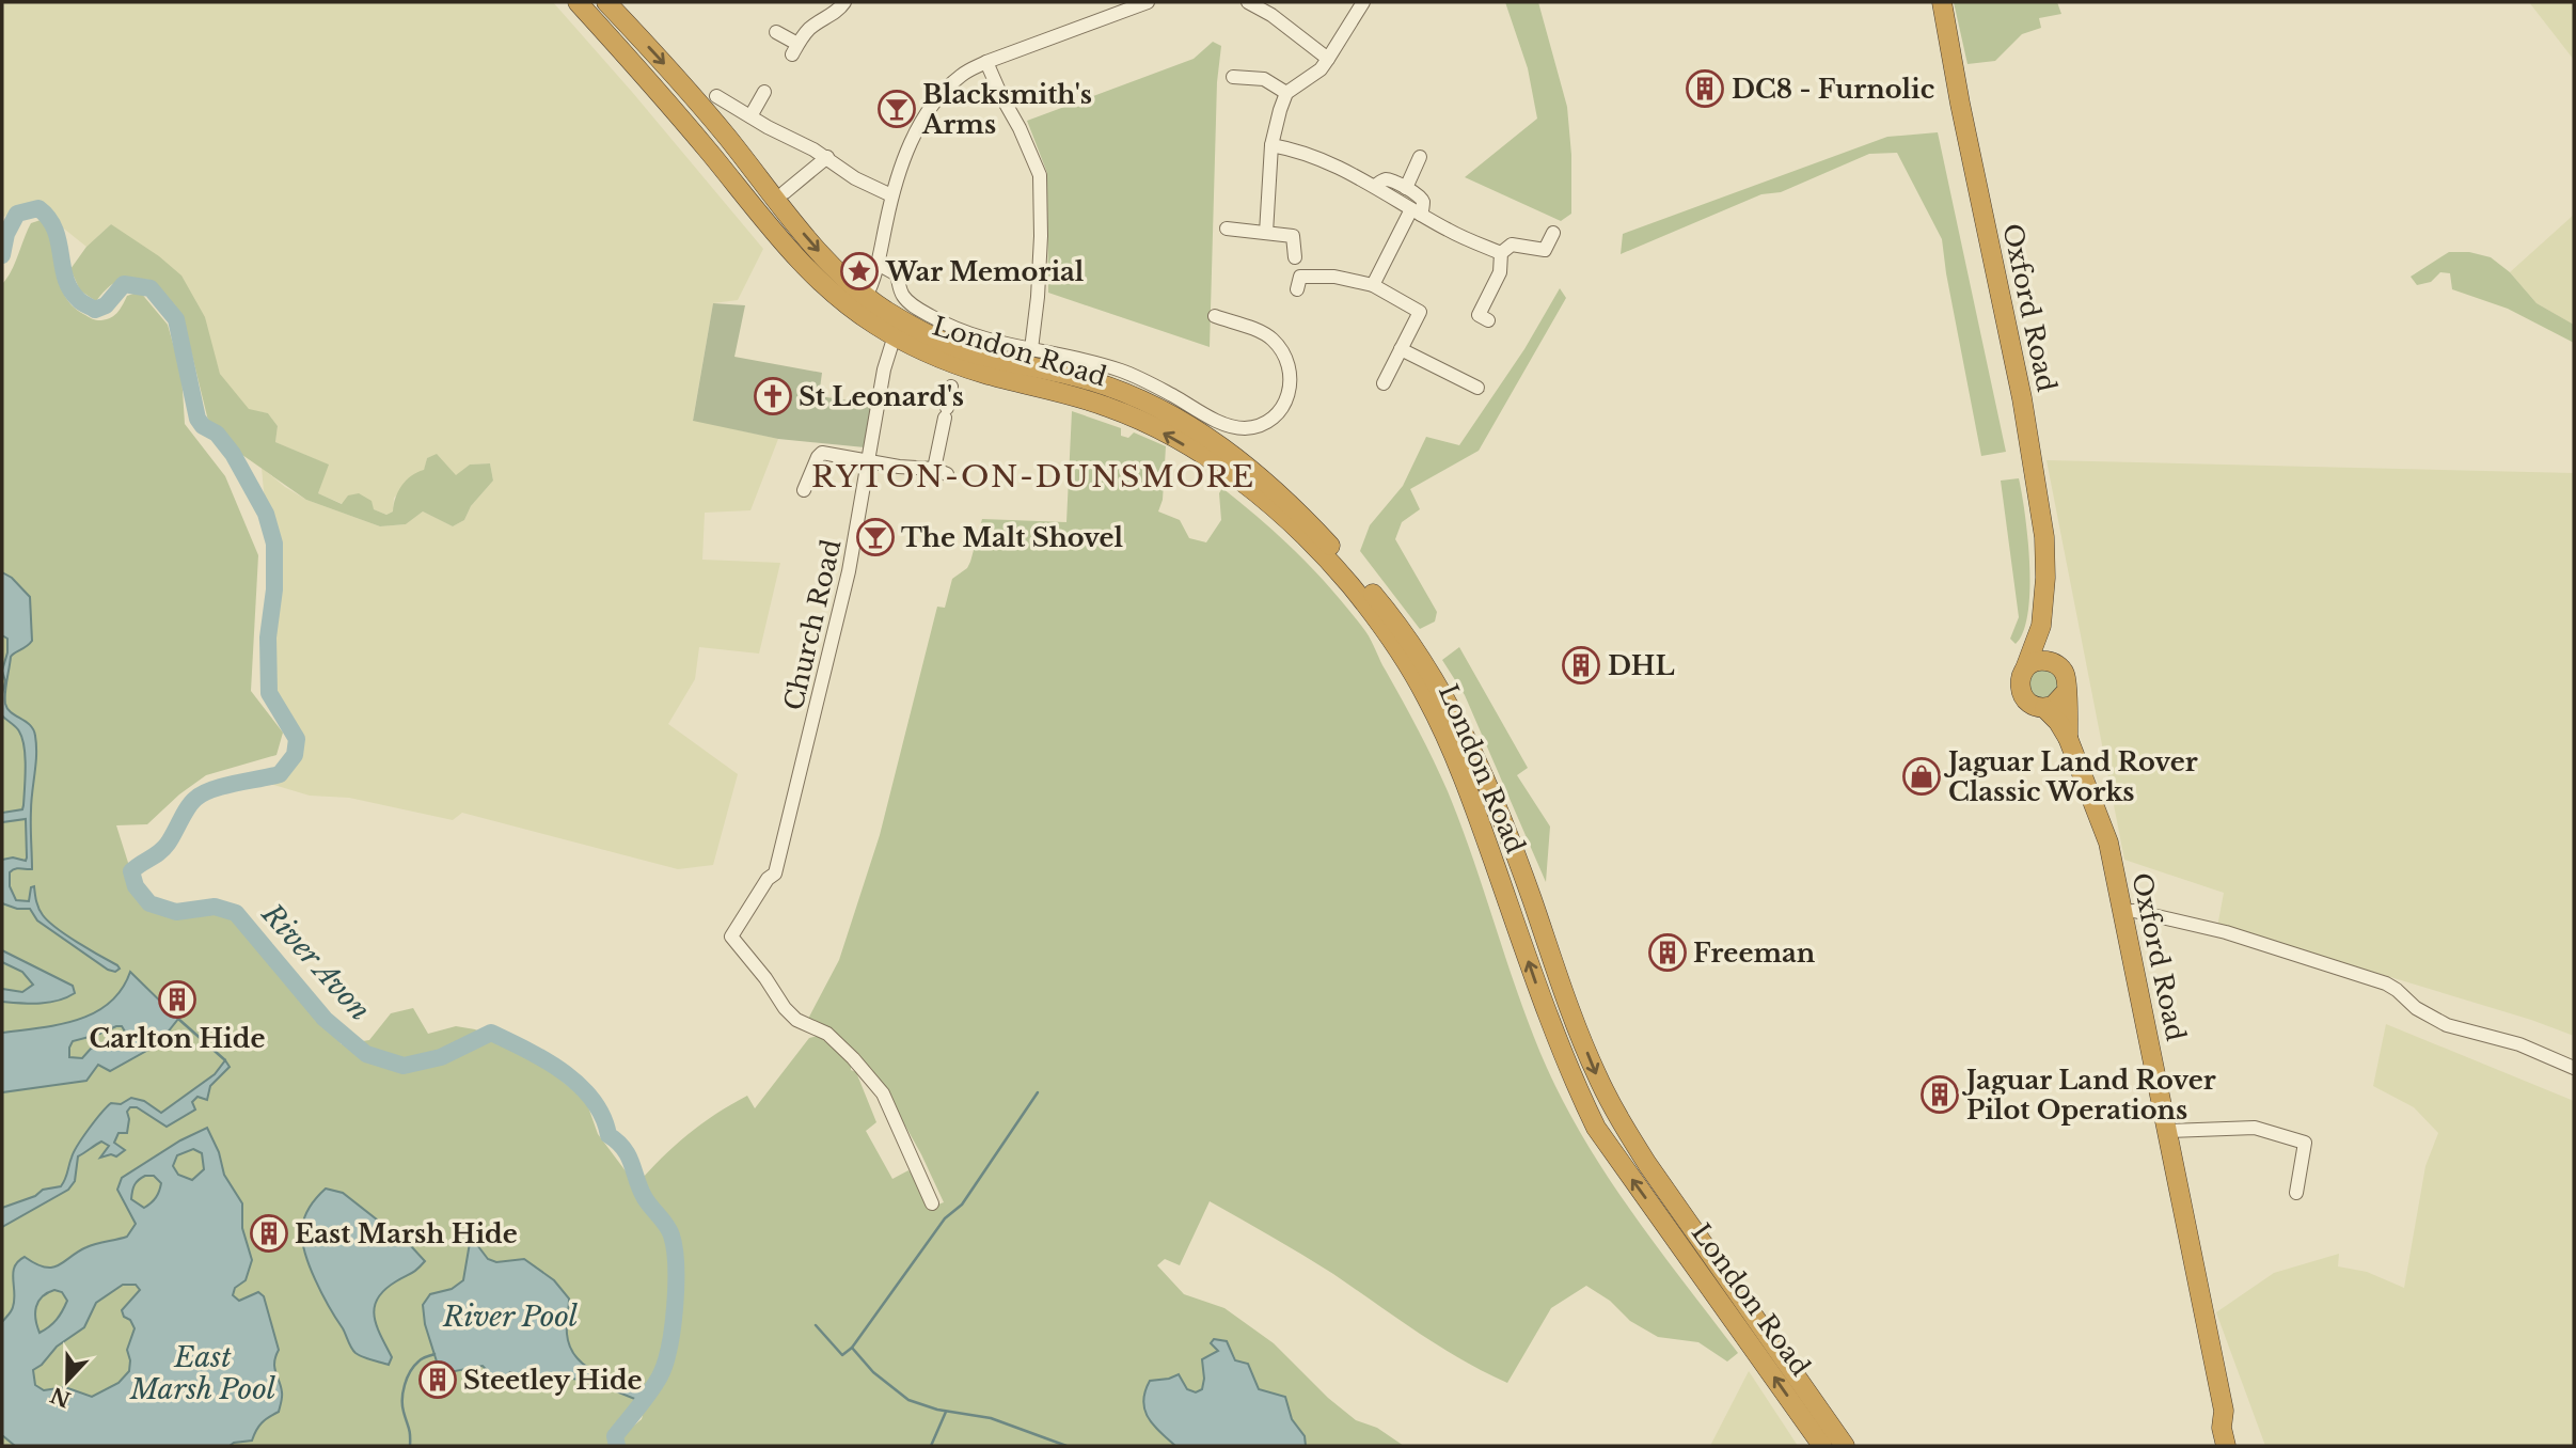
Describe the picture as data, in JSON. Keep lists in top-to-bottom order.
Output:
{
  "streets": {
    "highway": ["Oxford Road", "London Road"],
    "street": ["Church Road"]
  },
  "crossings": [
    ["London Road", "Church Road"]
  ],
  "districts": ["RYTON-ON-DUNSMORE"],
  "water": ["River Avon", "River Pool", "East Marsh Pool"],
  "places": {
    "building": [
      "DC8 - Furnolic",
      "DHL",
      "Freeman",
      "Carlton Hide",
      "Jaguar Land Rover Pilot Operations",
      "East Marsh Hide",
      "Steetley Hide"
    ],
    "bar": ["Blacksmith's Arms", "The Malt Shovel"],
    "place": ["War Memorial"],
    "church": ["St Leonard's"],
    "shop": ["Jaguar Land Rover Classic Works"]
  },
  "north": "bottom"
}
